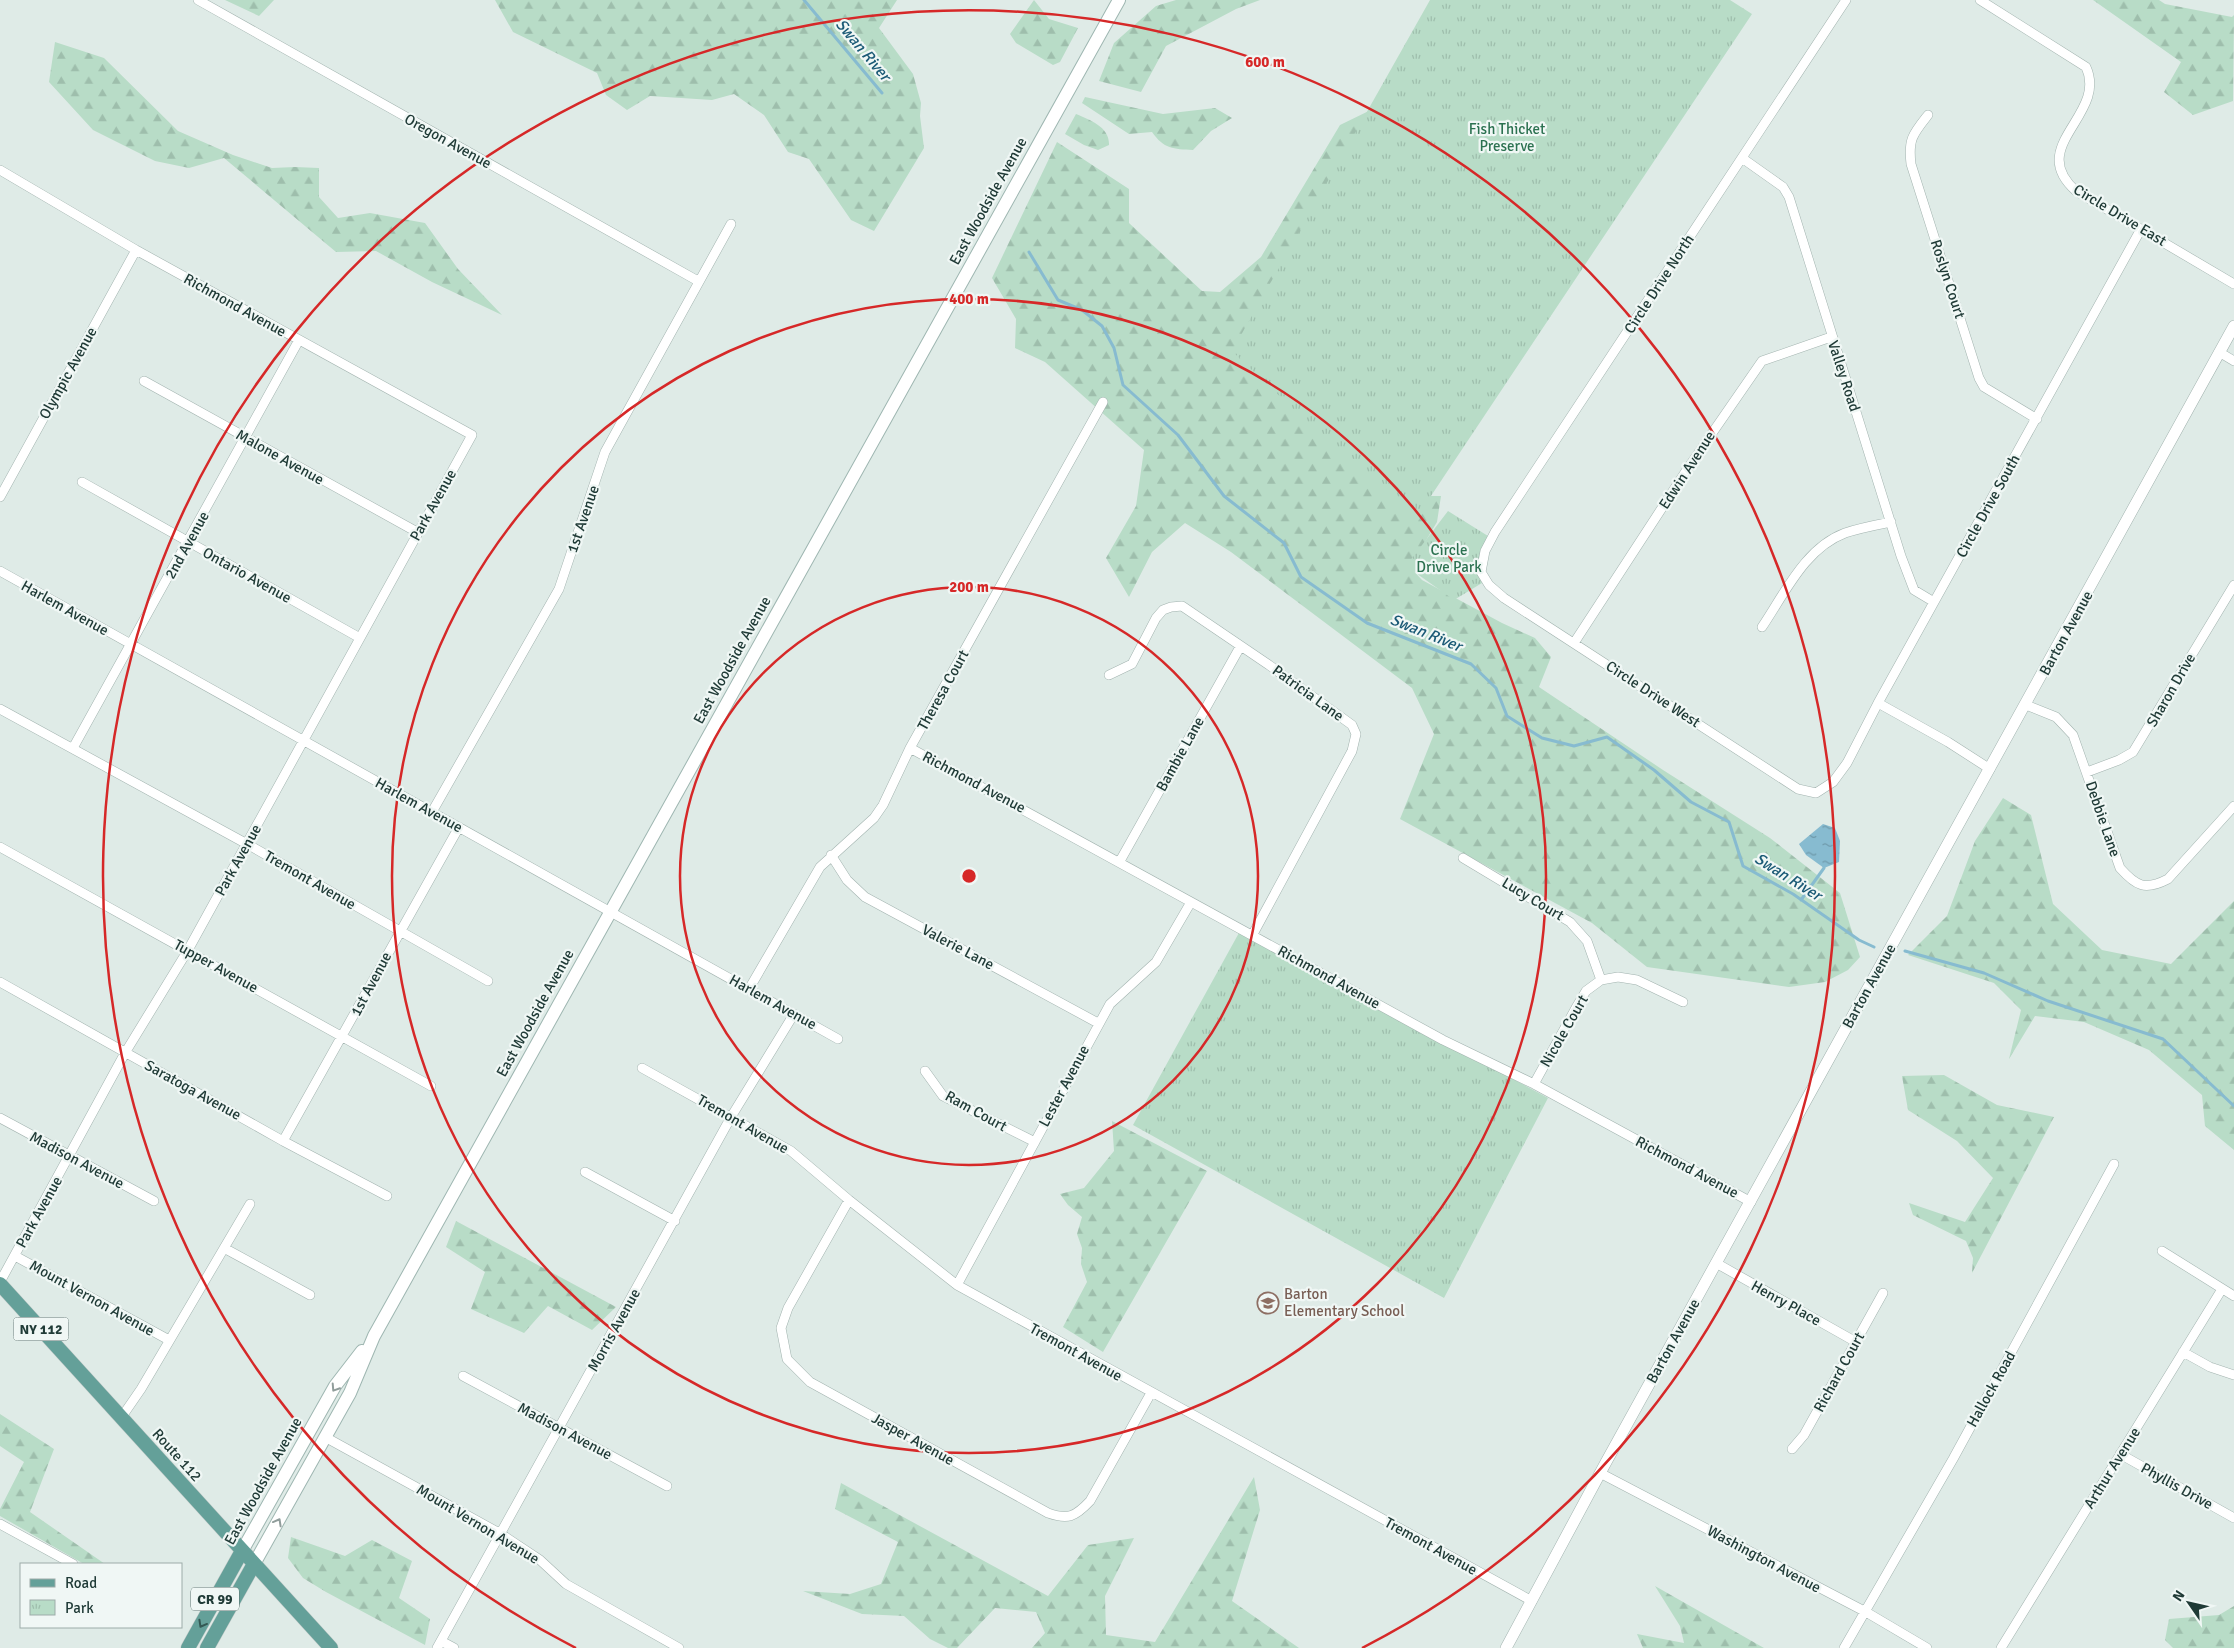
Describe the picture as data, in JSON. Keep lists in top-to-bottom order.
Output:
{
  "streets": {
    "main road": [
      "East Woodside Avenue",
      "NY 112",
      "Route 112",
      "CR 99"
    ],
    "street": [
      "Oregon Avenue",
      "Circle Drive East",
      "Roslyn Court",
      "Circle Drive North",
      "Richmond Avenue",
      "Olympic Avenue",
      "Valley Road",
      "Malone Avenue",
      "Edwin Avenue",
      "Park Avenue",
      "Circle Drive South",
      "1st Avenue",
      "2nd Avenue",
      "Ontario Avenue",
      "Harlem Avenue",
      "Barton Avenue",
      "Theresa Court",
      "Sharon Drive",
      "Patricia Lane",
      "Circle Drive West",
      "Bambie Lane",
      "Debbie Lane",
      "Tremont Avenue",
      "Lucy Court",
      "Valerie Lane",
      "Tupper Avenue",
      "Nicole Court",
      "Lester Avenue",
      "Saratoga Avenue",
      "Ram Court",
      "Madison Avenue",
      "Mount Vernon Avenue",
      "Henry Place",
      "Morris Avenue",
      "Richard Court",
      "Hallock Road",
      "Jasper Avenue",
      "Arthur Avenue",
      "Phyllis Drive",
      "Washington Avenue"
    ]
  },
  "crossings": [
    ["Oregon Avenue", "1st Avenue"],
    ["East Woodside Avenue", "Harlem Avenue"],
    ["East Woodside Avenue", "Mount Vernon Avenue"],
    ["East Woodside Avenue", "Route 112"],
    ["Circle Drive East", "Circle Drive South"],
    ["Roslyn Court", "Circle Drive South"],
    ["Circle Drive North", "Valley Road"],
    ["Circle Drive North", "Circle Drive West"],
    ["Richmond Avenue", "Olympic Avenue"],
    ["Richmond Avenue", "Park Avenue"],
    ["Richmond Avenue", "2nd Avenue"],
    ["Richmond Avenue", "Barton Avenue"],
    ["Richmond Avenue", "Theresa Court"],
    ["Richmond Avenue", "Patricia Lane"],
    ["Richmond Avenue", "Bambie Lane"],
    ["Richmond Avenue", "Nicole Court"],
    ["Richmond Avenue", "Lester Avenue"],
    ["Valley Road", "Edwin Avenue"],
    ["Valley Road", "Circle Drive South"],
    ["Malone Avenue", "Park Avenue"],
    ["Malone Avenue", "2nd Avenue"],
    ["Edwin Avenue", "Circle Drive West"],
    ["Park Avenue", "Ontario Avenue"],
    ["Park Avenue", "Harlem Avenue"],
    ["Park Avenue", "Tremont Avenue"],
    ["Park Avenue", "Tupper Avenue"],
    ["Park Avenue", "Saratoga Avenue"],
    ["Park Avenue", "Madison Avenue"],
    ["Park Avenue", "Mount Vernon Avenue"],
    ["Park Avenue", "Route 112"],
    ["Circle Drive South", "Circle Drive West"],
    ["1st Avenue", "Harlem Avenue"],
    ["1st Avenue", "Tremont Avenue"],
    ["1st Avenue", "Tupper Avenue"],
    ["1st Avenue", "Saratoga Avenue"],
    ["2nd Avenue", "Ontario Avenue"],
    ["2nd Avenue", "Harlem Avenue"],
    ["2nd Avenue", "Tremont Avenue"],
    ["Harlem Avenue", "Theresa Court"],
    ["Harlem Avenue", "Morris Avenue"],
    ["Barton Avenue", "Debbie Lane"],
    ["Barton Avenue", "Tremont Avenue"],
    ["Barton Avenue", "Henry Place"],
    ["Barton Avenue", "Washington Avenue"],
    ["Theresa Court", "Valerie Lane"],
    ["Sharon Drive", "Debbie Lane"],
    ["Patricia Lane", "Bambie Lane"],
    ["Tremont Avenue", "Lester Avenue"],
    ["Tremont Avenue", "Morris Avenue"],
    ["Tremont Avenue", "Jasper Avenue"],
    ["Lucy Court", "Nicole Court"],
    ["Valerie Lane", "Lester Avenue"],
    ["Lester Avenue", "Ram Court"],
    ["Madison Avenue", "Morris Avenue"],
    ["Mount Vernon Avenue", "Morris Avenue"],
    ["Henry Place", "Richard Court"],
    ["Hallock Road", "Washington Avenue"],
    ["Arthur Avenue", "Phyllis Drive"]
  ],
  "water": ["Swan River"],
  "parks": ["Fish Thicket Preserve", "Circle Drive Park"],
  "places": {
    "school or university": ["Barton Elementary School"]
  },
  "legend": ["Road", "Park"],
  "north": "top left",
  "rings": ["600 m", "400 m", "200 m"]
}
